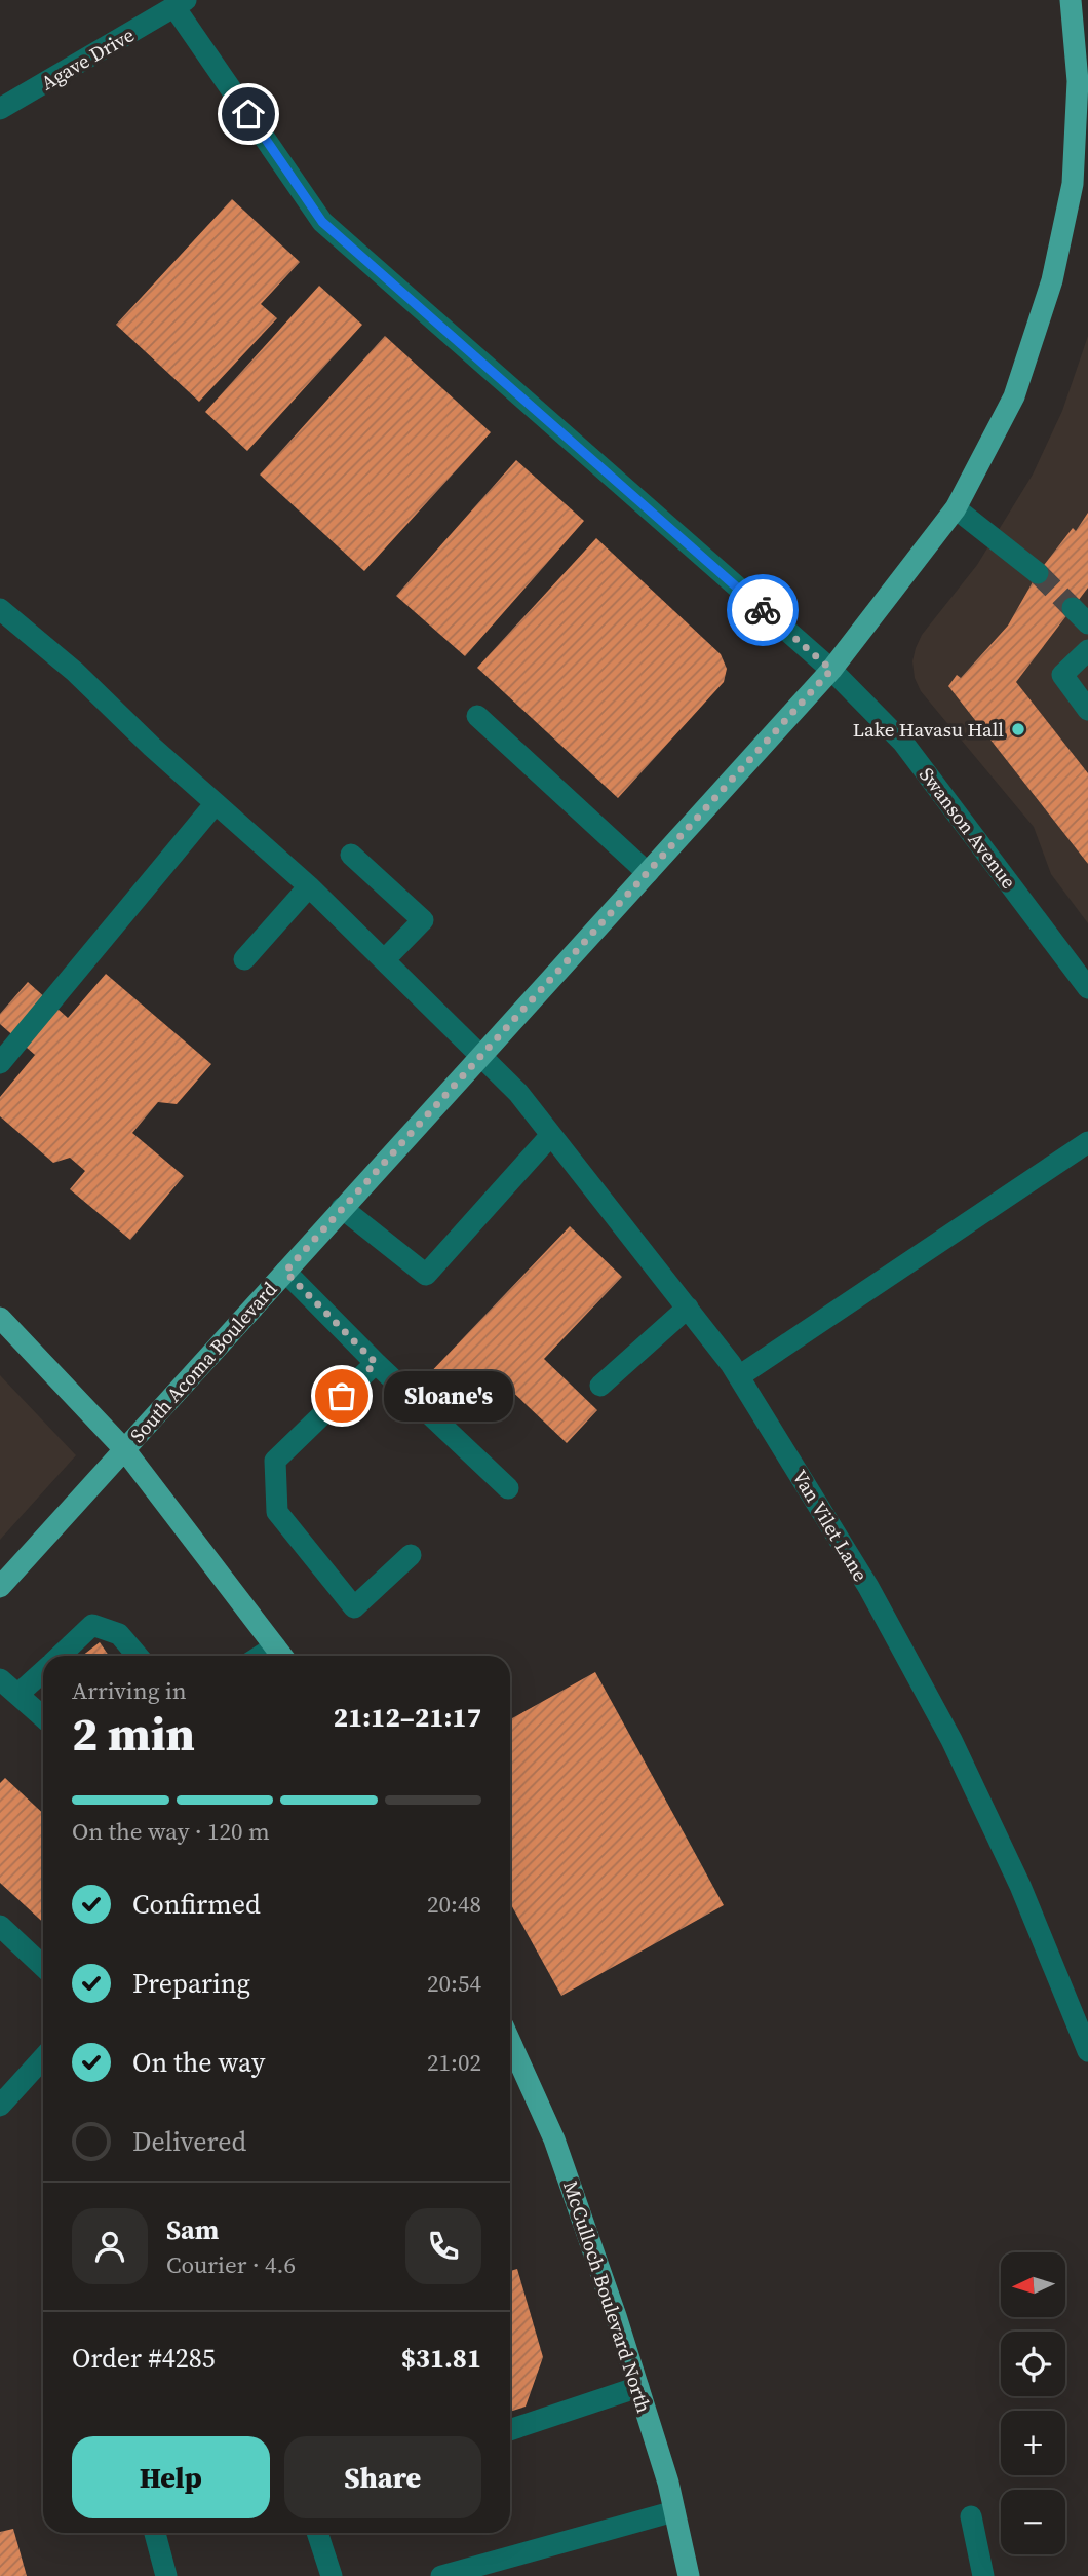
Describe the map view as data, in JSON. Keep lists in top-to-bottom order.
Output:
{
  "streets": {
    "main road": ["South Acoma Boulevard", "McCulloch Boulevard North"],
    "street": ["Agave Drive", "Swanson Avenue", "Van Vilet Lane"]
  },
  "crossings": [
    ["Agave Drive", "Swanson Avenue"],
    ["Swanson Avenue", "South Acoma Boulevard"],
    ["South Acoma Boulevard", "Van Vilet Lane"]
  ],
  "places": ["Lake Havasu Hall", "Sloane's"],
  "north": "left",
  "page": {
    "bubble": "Sloane's",
    "heading": ["2 min", "Arriving in", "21:12–21:17"],
    "panel": [
      "Sam",
      "Courier · 4.6",
      "Order #4285",
      "$31.81"
    ],
    "bar": "On the way · 120 m",
    "list": [
      ["Confirmed", "20:48"],
      ["Preparing", "20:54"],
      ["On the way", "21:02"],
      "Delivered"
    ],
    "map_buttons": ["+", "−"],
    "buttons": ["Help", "Share"]
  }
}
